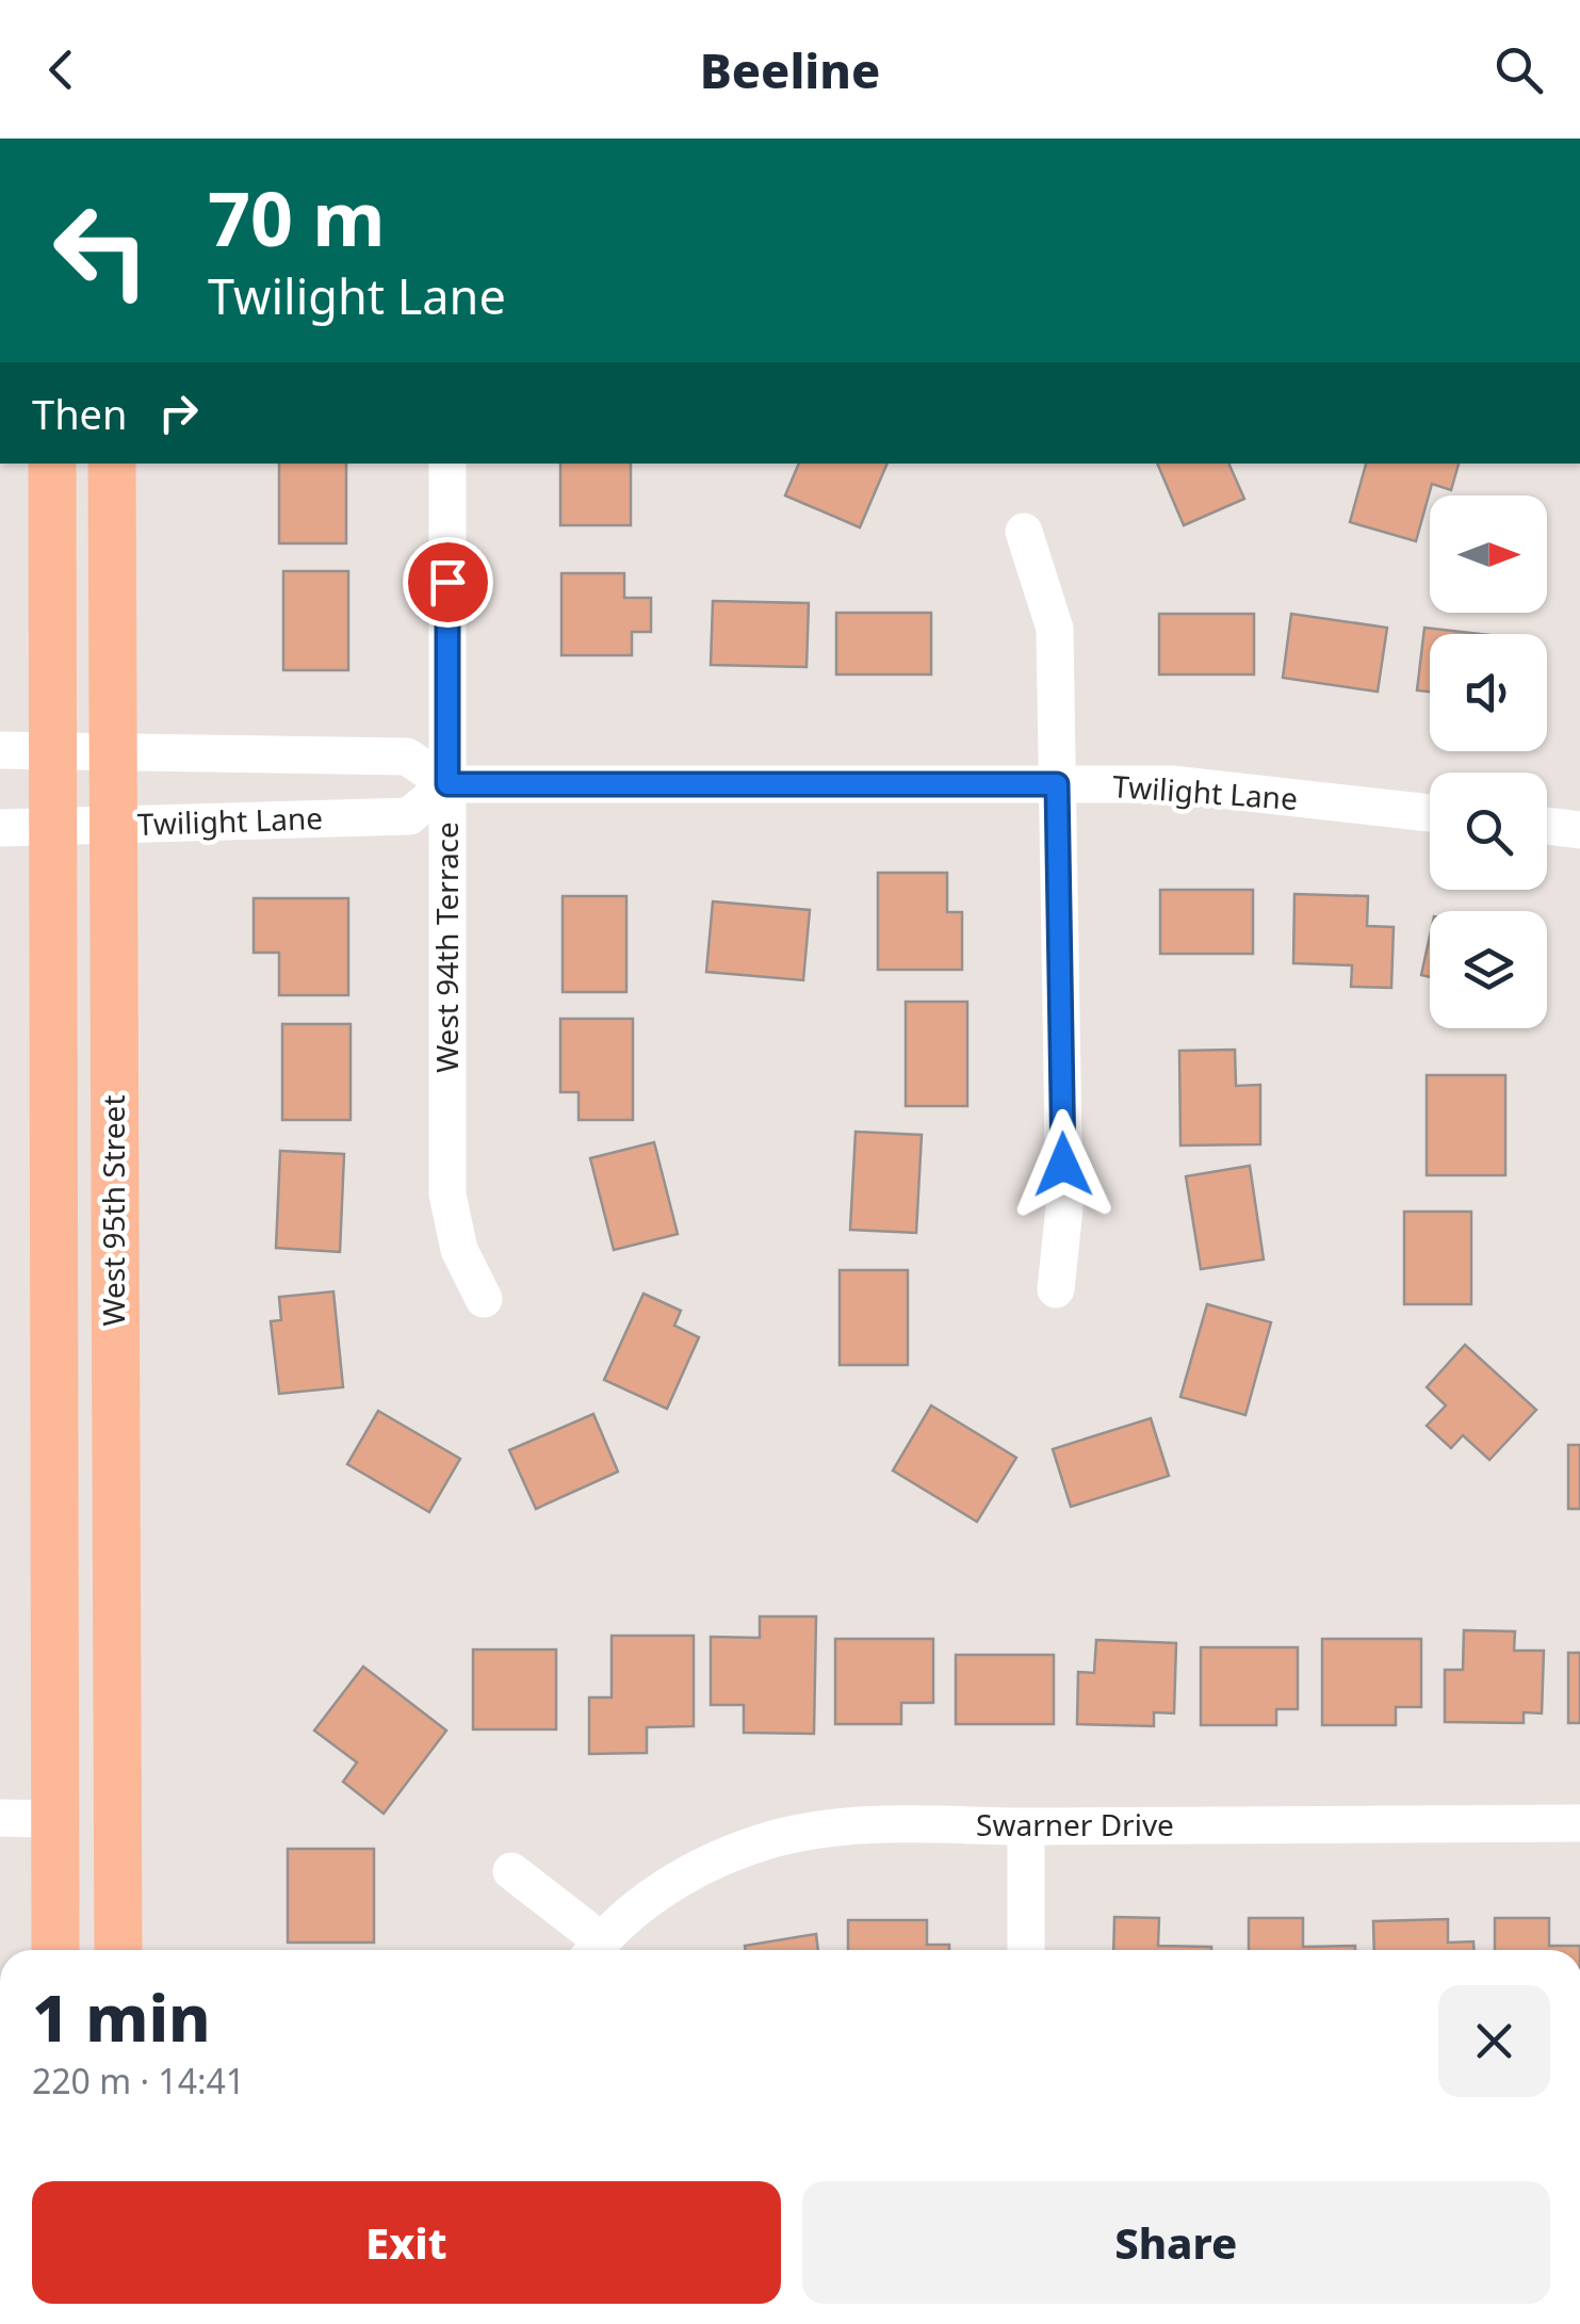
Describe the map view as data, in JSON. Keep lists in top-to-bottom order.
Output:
{
  "streets": {
    "main road": ["West 95th Street"],
    "street": ["Twilight Lane", "West 94th Terrace", "Swarner Drive"]
  },
  "crossings": [
    ["Twilight Lane", "West 94th Terrace"],
    ["Twilight Lane", "West 95th Street"]
  ],
  "north": "right",
  "page": {
    "header": "Beeline",
    "turn": ["70 m", "Twilight Lane"],
    "then": "Then",
    "heading": ["1 min", "220 m · 14:41"],
    "buttons": ["Exit", "Share"]
  }
}
